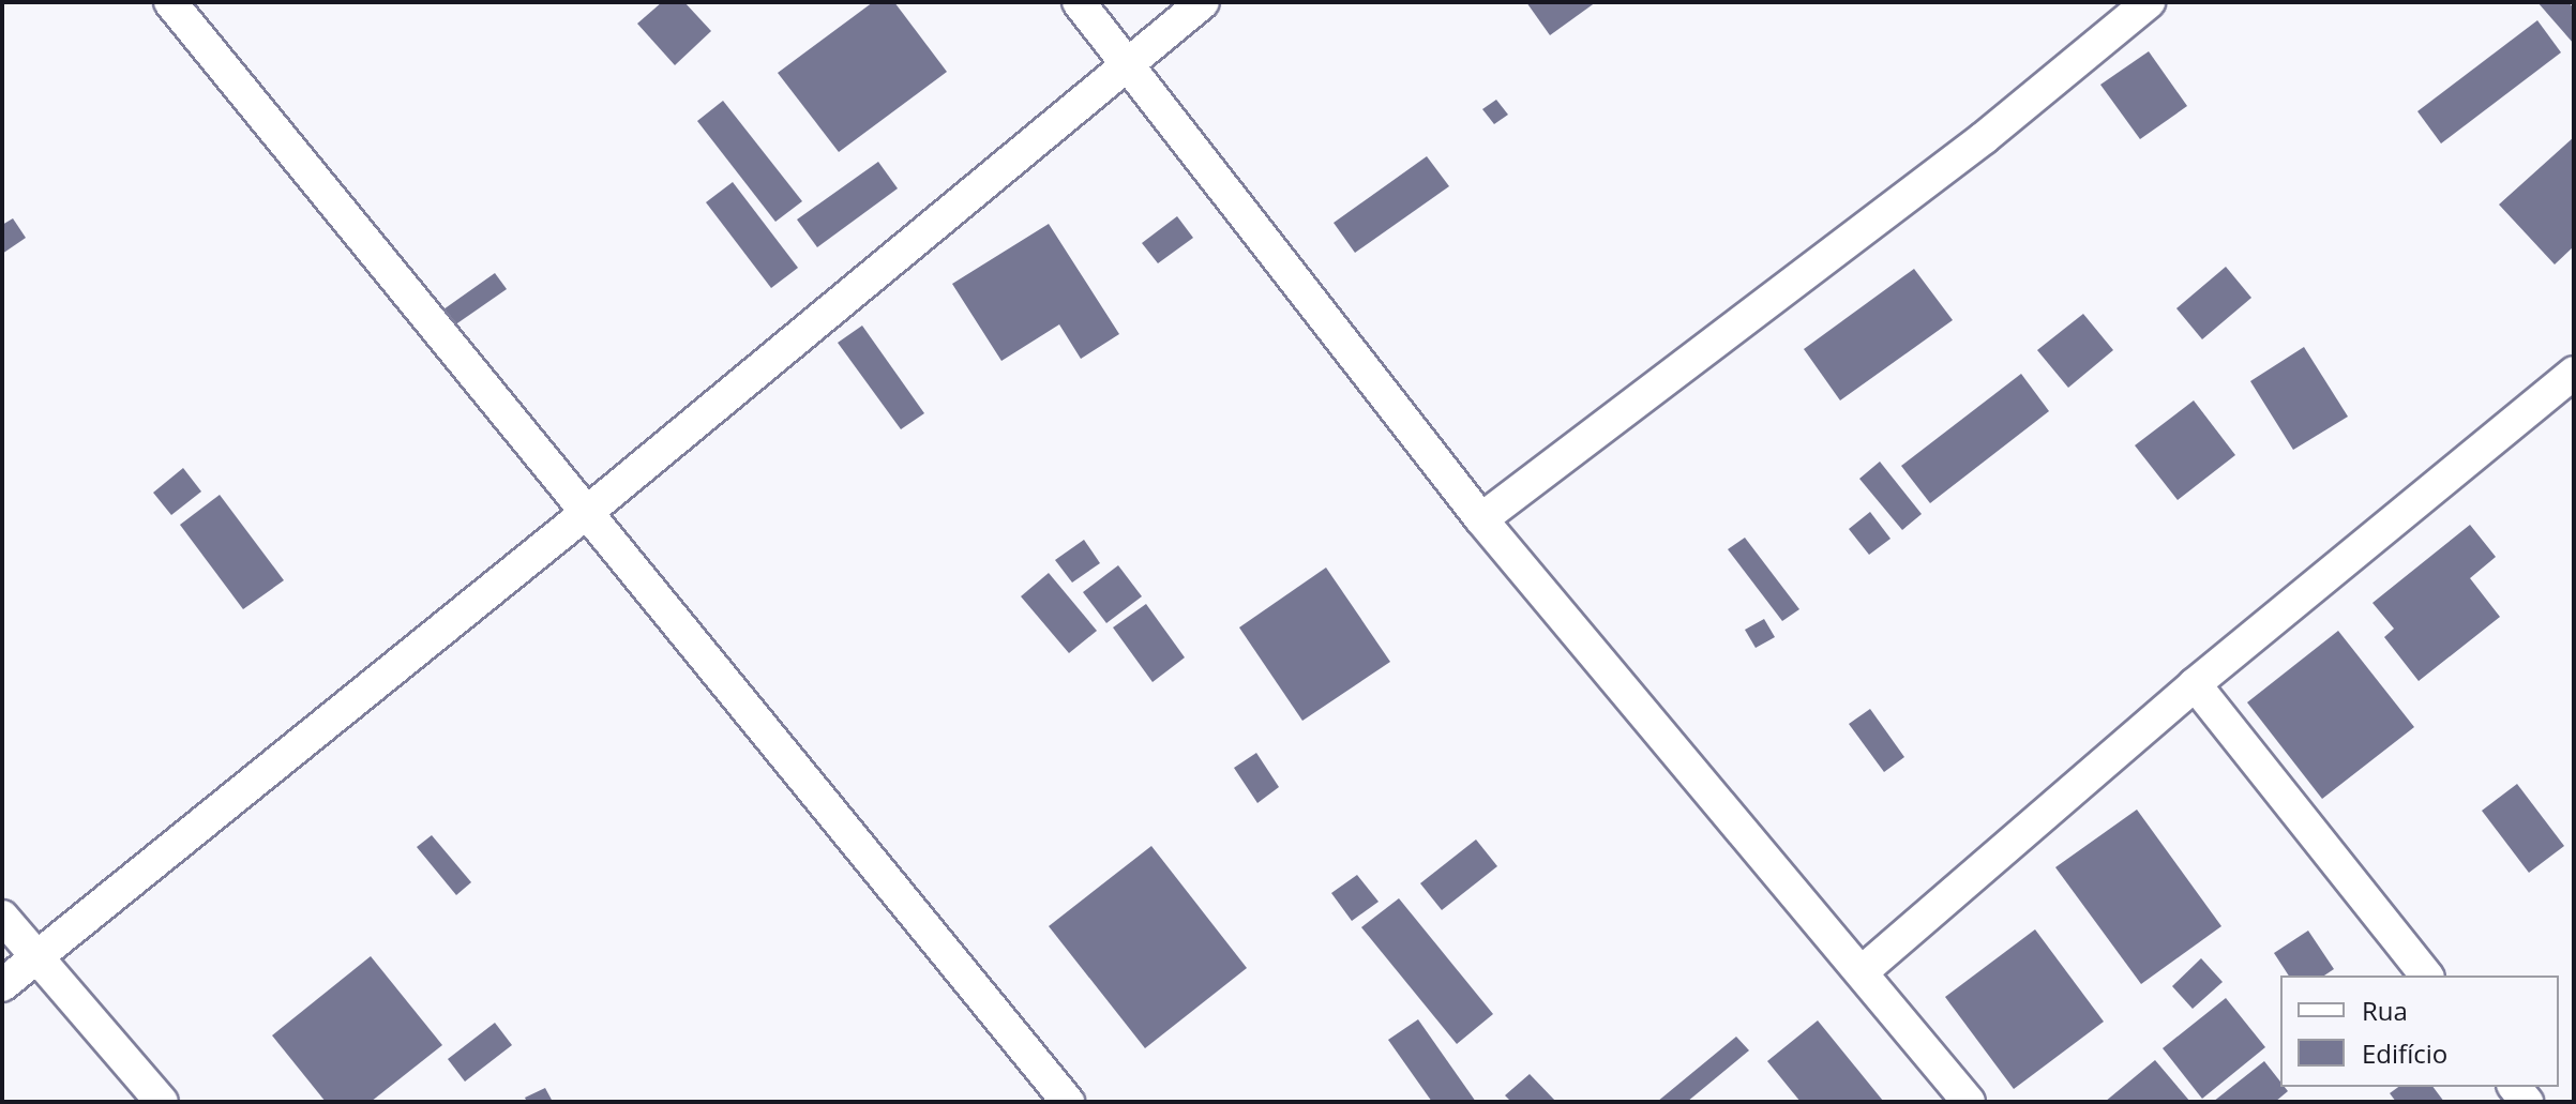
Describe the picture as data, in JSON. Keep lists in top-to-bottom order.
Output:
{
  "legend": ["Rua", "Edifício"]
}
